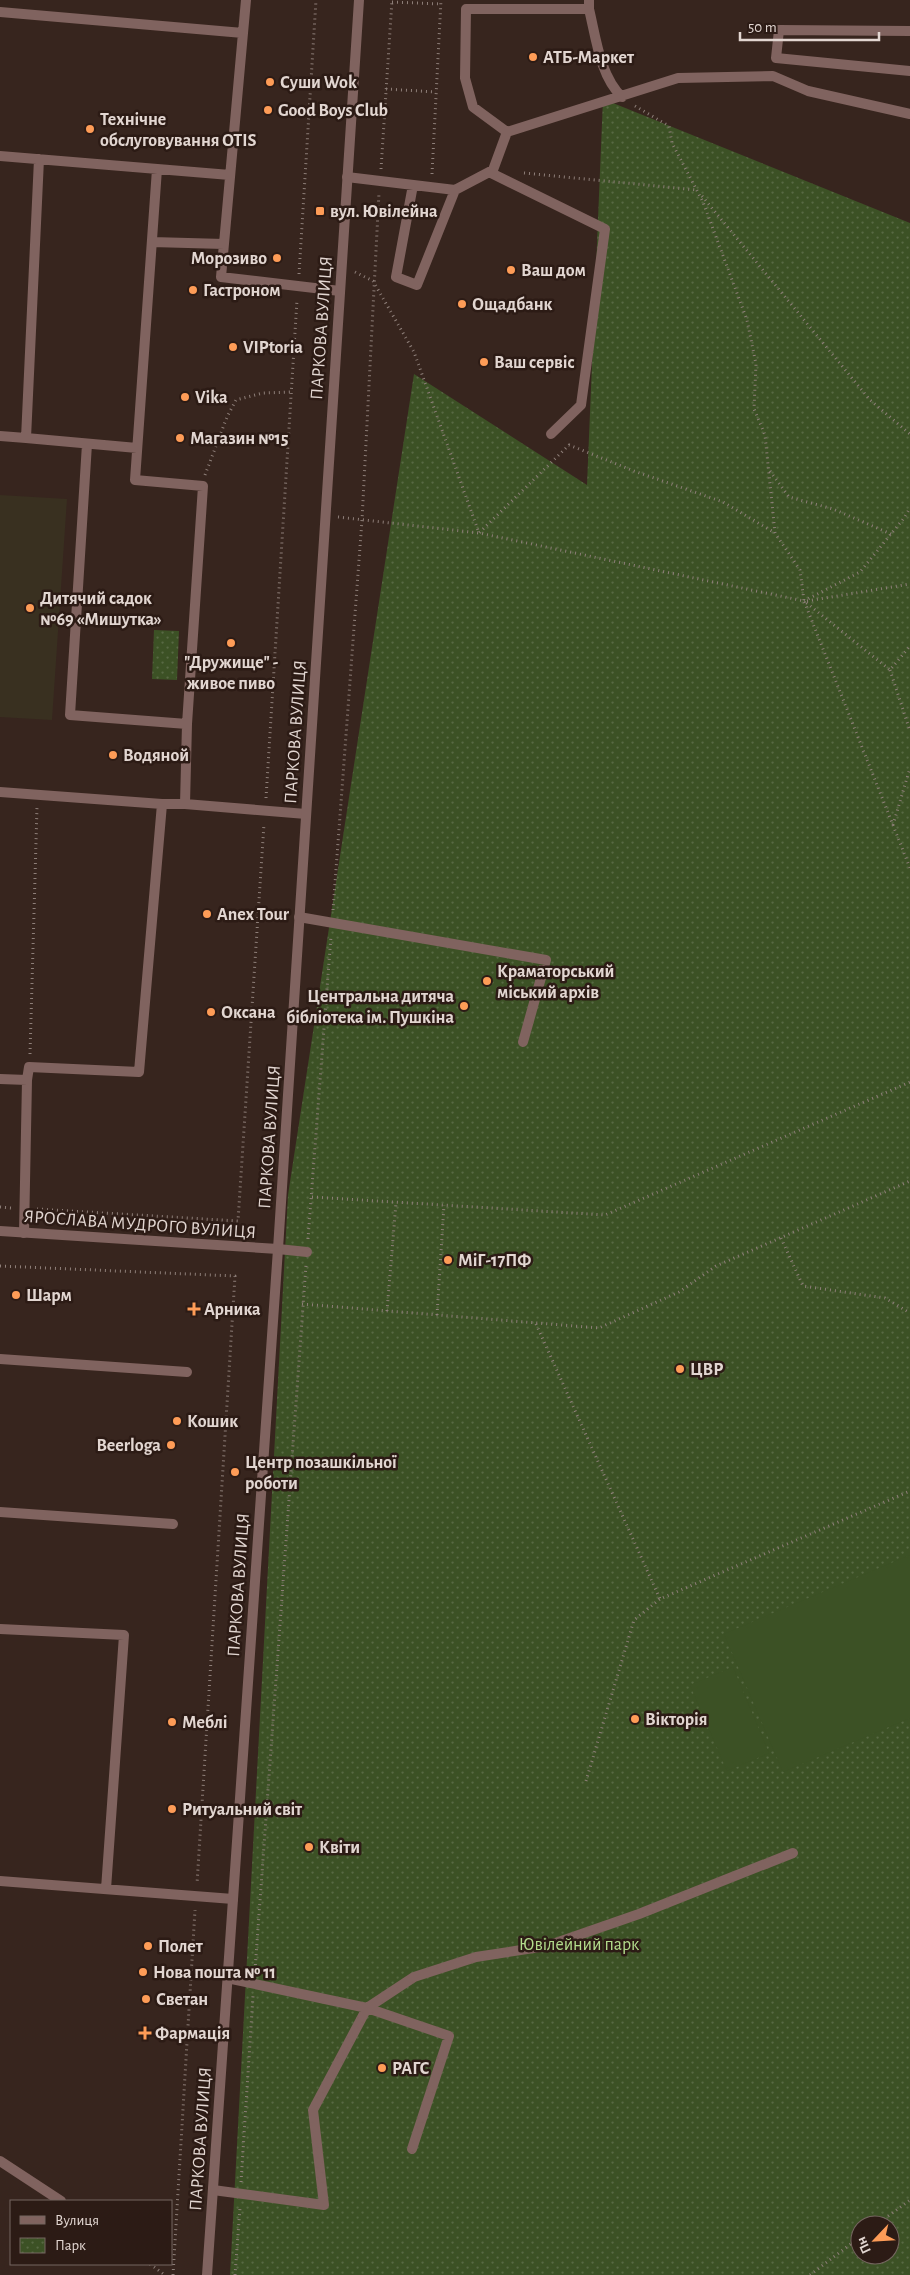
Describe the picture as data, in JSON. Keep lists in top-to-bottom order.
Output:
{
  "streets": {
    "street": ["ПАРКОВА ВУЛИЦЯ", "ЯРОСЛАВА МУДРОГО ВУЛИЦЯ"]
  },
  "crossings": [
    ["ПАРКОВА ВУЛИЦЯ", "ЯРОСЛАВА МУДРОГО ВУЛИЦЯ"]
  ],
  "parks": ["Ювілейний парк"],
  "places": {
    "other": [
      "АТБ-Маркет",
      "Суши Wok",
      "Good Boys Club",
      "Технічне обслуговування OTIS",
      "Морозиво",
      "Ваш дом",
      "Гастроном",
      "Ощадбанк",
      "VIPtoria",
      "Ваш сервіс",
      "Vika",
      "Магазин №15",
      "Дитячий садок №69 «Мишутка»",
      "\"Дружище\" - живое пиво",
      "Водяной",
      "Anex Tour",
      "Краматорський міський архів",
      "Центральна дитяча бібліотека ім. Пушкіна",
      "Оксана",
      "МіГ-17ПФ",
      "Шарм",
      "ЦВР",
      "Кошик",
      "Beerloga",
      "Центр позашкільної роботи",
      "Вікторія",
      "Меблі",
      "Ритуальний світ",
      "Квіти",
      "Полет",
      "Нова пошта № 11",
      "Светан",
      "РАГС"
    ],
    "transit": ["вул. Ювілейна"],
    "health": ["Арника", "Фармація"]
  },
  "legend": ["Вулиця", "Парк"],
  "scale_bar": "50 m",
  "north": "bottom left"
}
